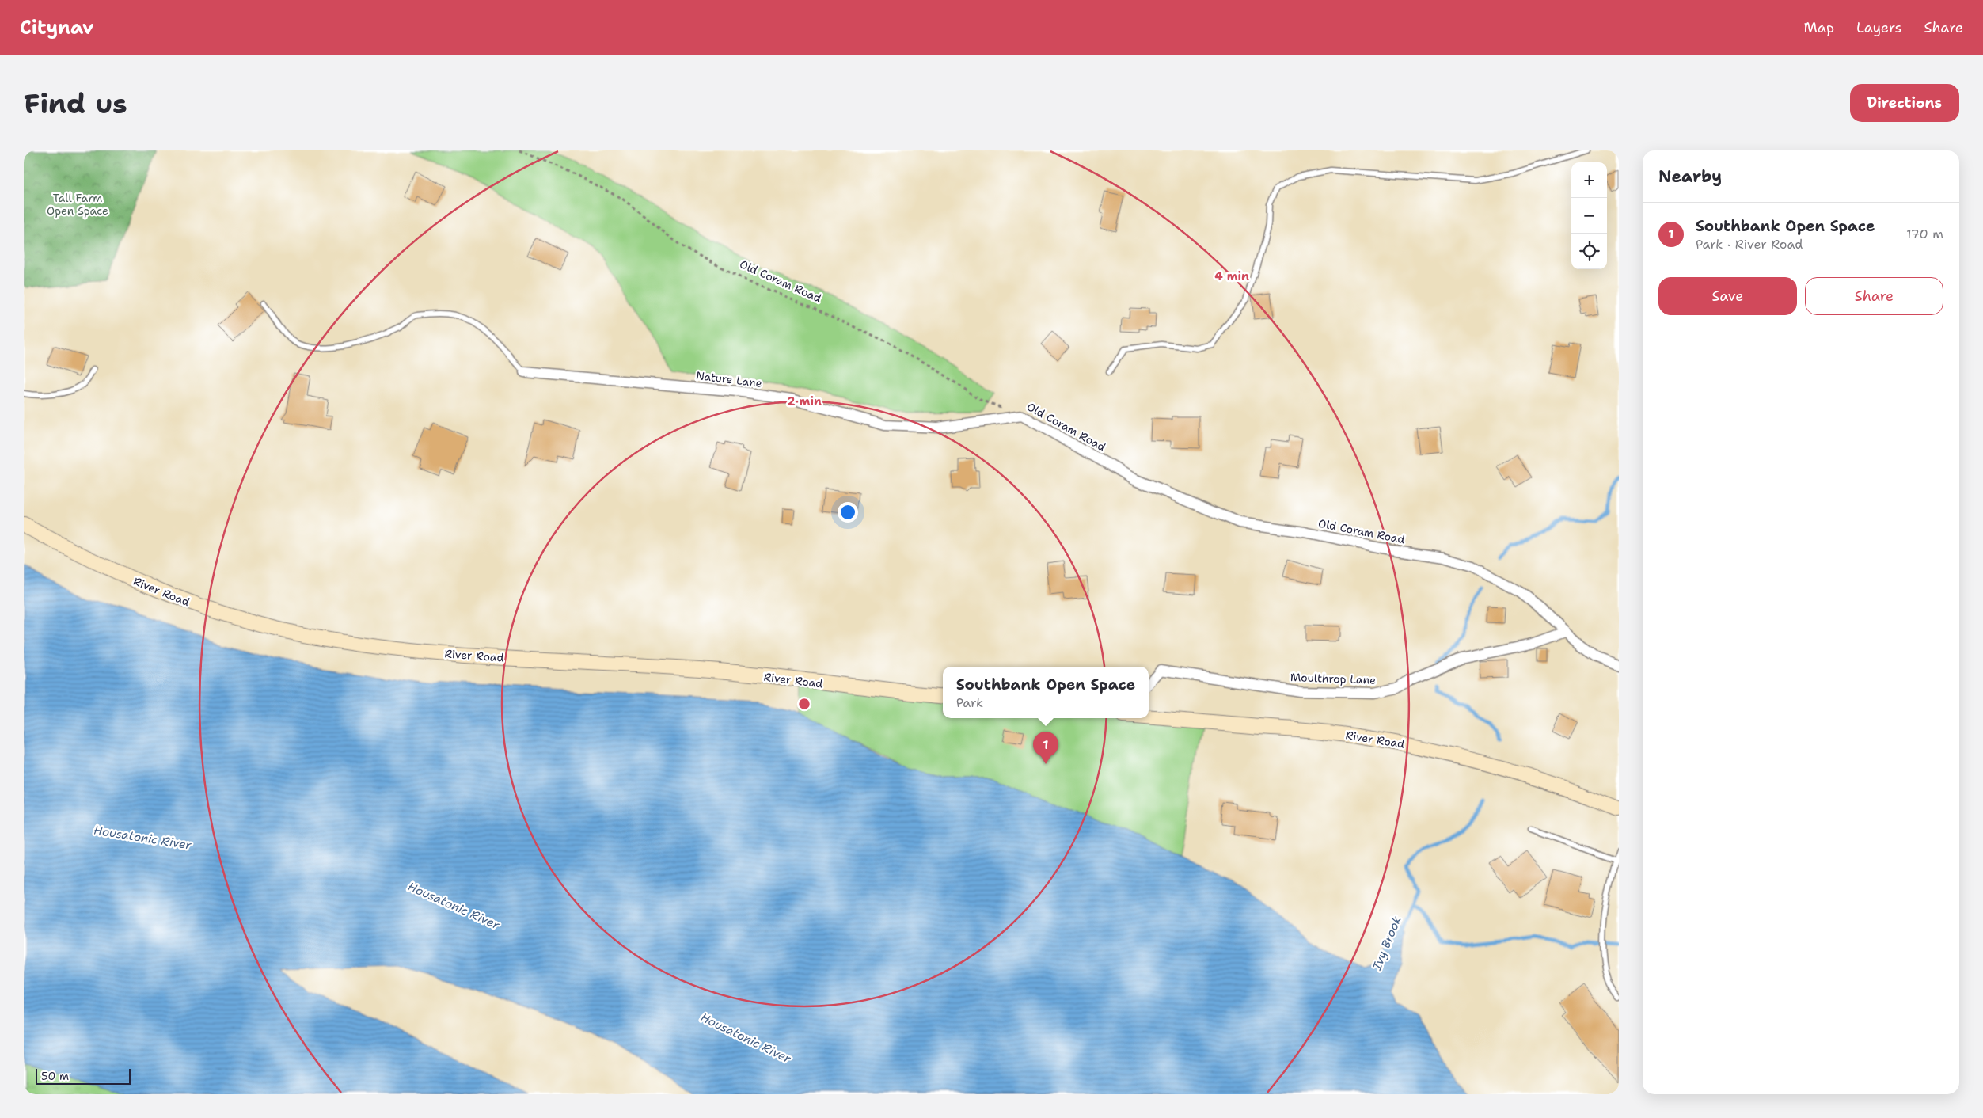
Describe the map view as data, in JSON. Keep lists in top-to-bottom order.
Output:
{
  "streets": {
    "main road": ["River Road"],
    "street": ["Old Coram Road", "Nature Lane", "Moulthrop Lane"]
  },
  "crossings": [
    ["Old Coram Road", "Nature Lane"],
    ["Old Coram Road", "Moulthrop Lane"]
  ],
  "water": ["Housatonic River", "Ivy Brook"],
  "parks": ["Tall Farm Open Space"],
  "scale_bar": "50 m",
  "page": {
    "header": "Citynav",
    "nav": ["Map", "Layers", "Share"],
    "buttons": [
      "Directions",
      ["Save", "Share"]
    ],
    "title": "Find us",
    "heading": "Nearby",
    "map_buttons": ["+", "−"],
    "list": [
      {
        "mark": "1",
        "name": "Southbank Open Space",
        "note": "Park · River Road",
        "value": "170 m"
      }
    ],
    "popup": ["Southbank Open Space", "Park"],
    "pins": "1",
    "scale": "50 m"
  },
  "rings": ["4 min", "2 min"]
}
